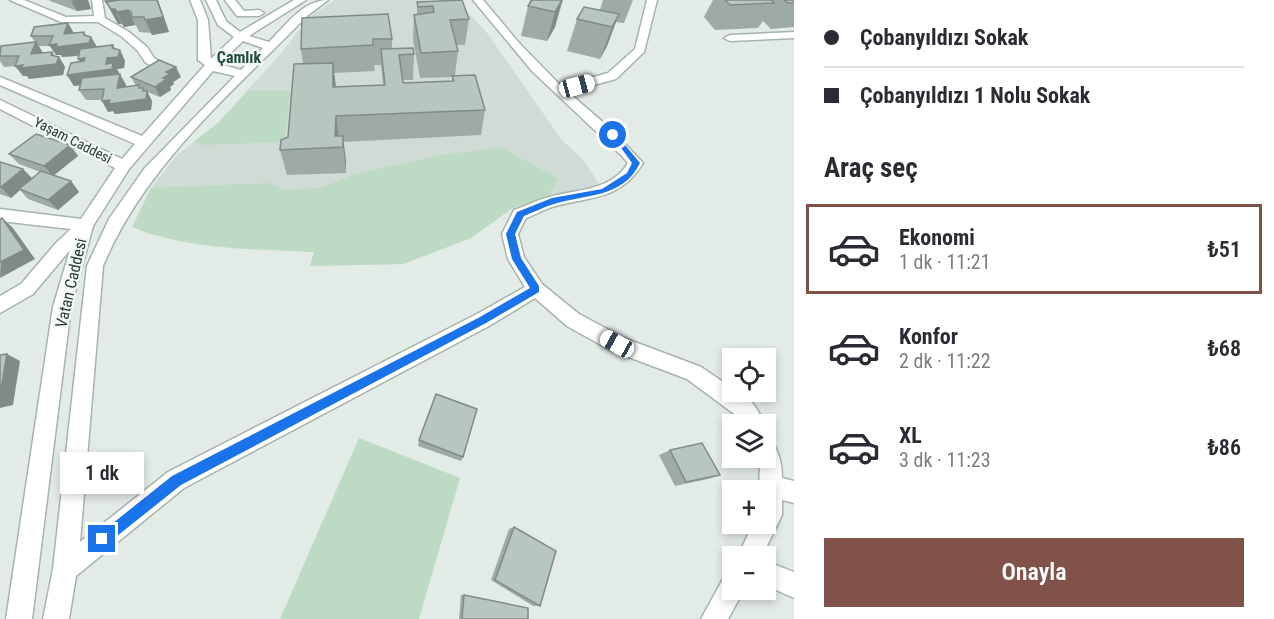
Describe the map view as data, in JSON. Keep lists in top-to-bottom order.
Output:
{
  "streets": {
    "street": ["Yaşam Caddesi", "Vatan Caddesi"]
  },
  "crossings": [
    ["Yaşam Caddesi", "Vatan Caddesi"]
  ],
  "districts": ["Çamlık"],
  "page": {
    "banner": ["Çobanyıldızı Sokak", "Çobanyıldızı 1 Nolu Sokak"],
    "heading": "Araç seç",
    "list": [
      {
        "name": "Ekonomi",
        "note": "1 dk · 11:21",
        "value": "₺51"
      },
      {
        "name": "Konfor",
        "note": "2 dk · 11:22",
        "value": "₺68"
      },
      {
        "name": "XL",
        "note": "3 dk · 11:23",
        "value": "₺86"
      }
    ],
    "map_buttons": ["+", "−"],
    "bubble": "1 dk",
    "buttons": "Onayla"
  }
}
